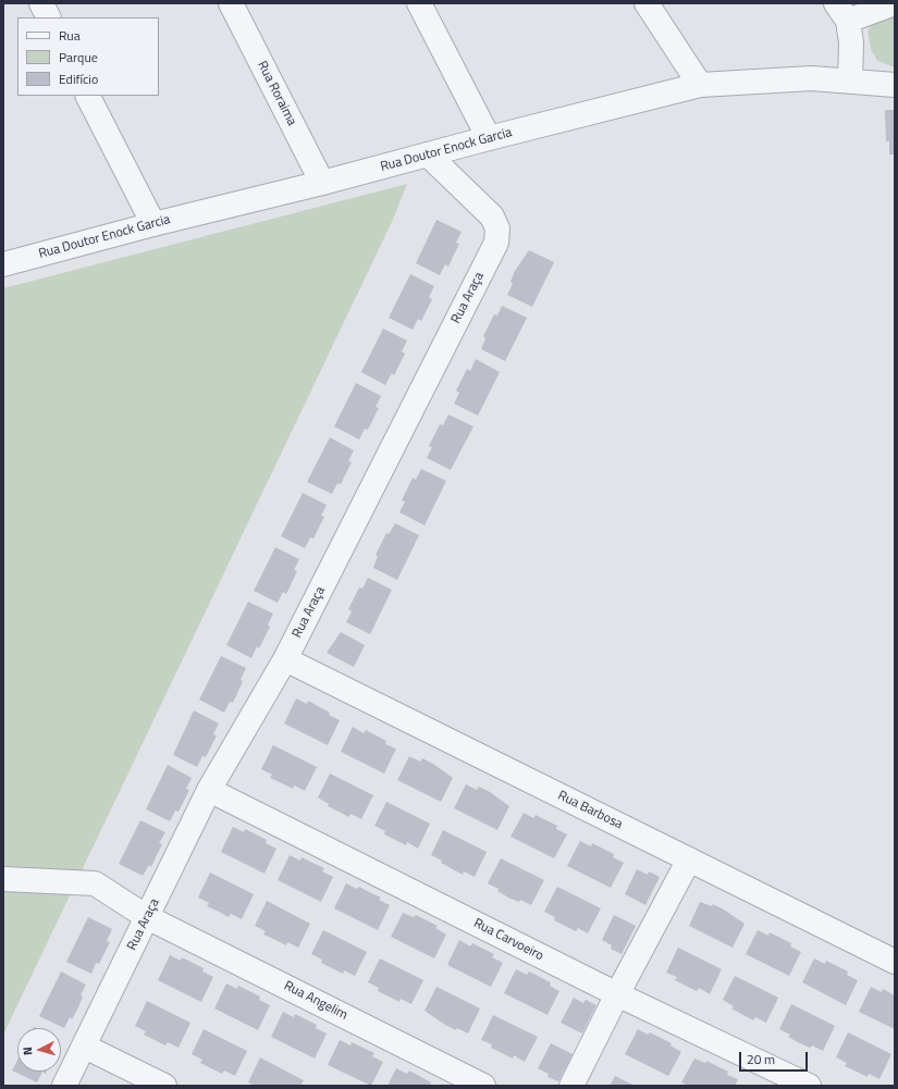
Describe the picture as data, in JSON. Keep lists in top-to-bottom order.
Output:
{
  "streets": {
    "street": [
      "Rua Roraima",
      "Rua Doutor Enock Garcia",
      "Rua Araça",
      "Rua Barbosa",
      "Rua Carvoeiro",
      "Rua Angelim"
    ]
  },
  "crossings": [
    ["Rua Roraima", "Rua Doutor Enock Garcia"],
    ["Rua Doutor Enock Garcia", "Rua Araça"],
    ["Rua Araça", "Rua Barbosa"],
    ["Rua Araça", "Rua Carvoeiro"],
    ["Rua Araça", "Rua Angelim"]
  ],
  "legend": ["Rua", "Parque", "Edifício"],
  "scale_bar": "20 m",
  "north": "left"
}
